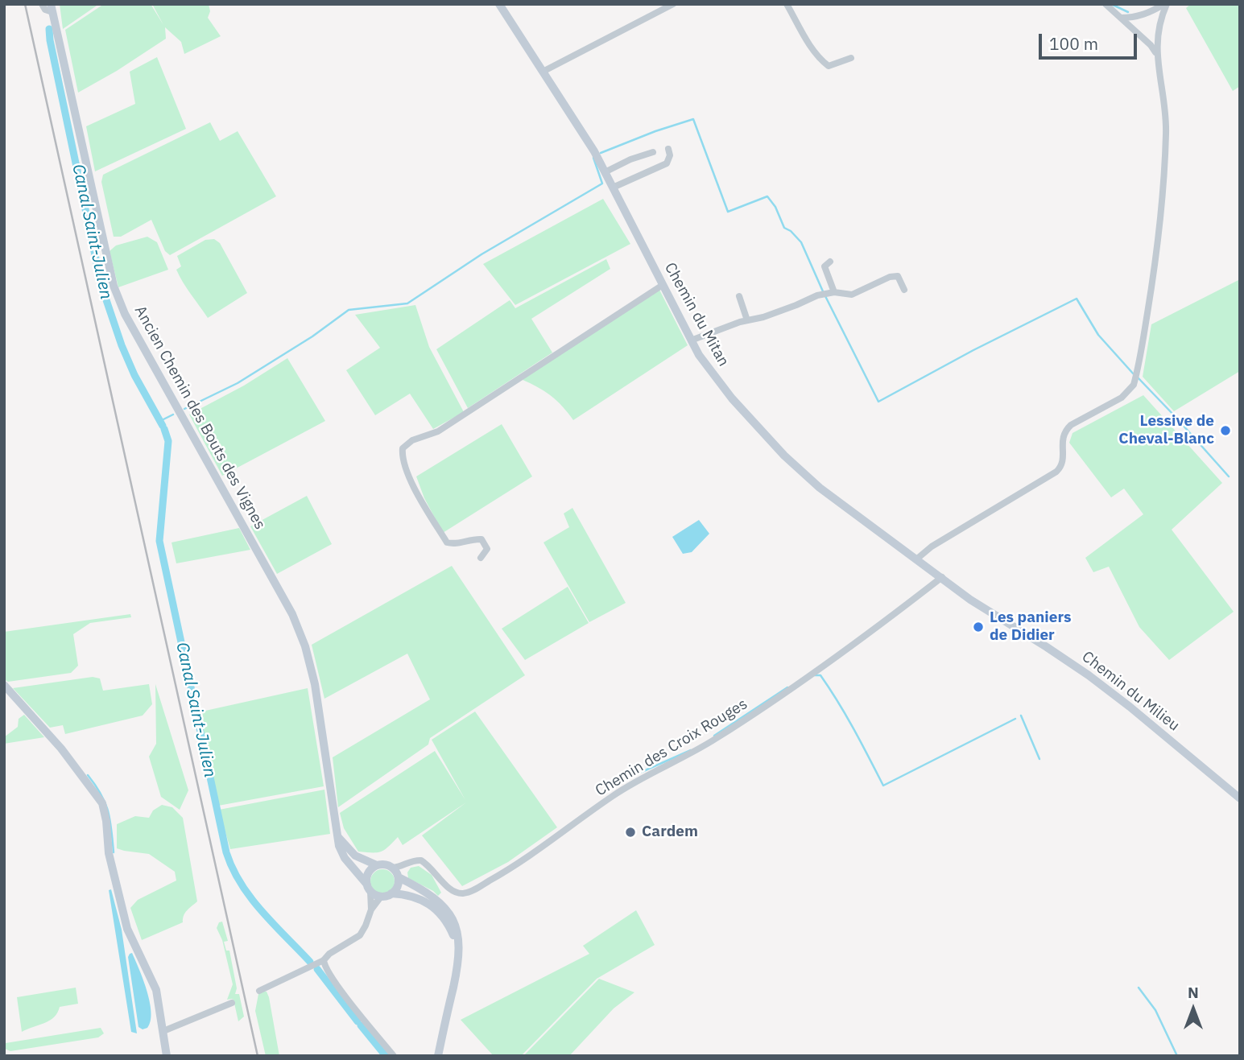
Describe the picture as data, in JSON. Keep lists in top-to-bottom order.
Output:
{
  "streets": {
    "street": [
      "Chemin du Mitan",
      "Ancien Chemin des Bouts des Vignes",
      "Chemin du Milieu",
      "Chemin des Croix Rouges"
    ]
  },
  "crossings": [
    ["Chemin du Mitan", "Chemin du Milieu"],
    ["Chemin du Mitan", "Chemin des Croix Rouges"],
    ["Chemin du Milieu", "Chemin des Croix Rouges"]
  ],
  "water": ["Canal Saint-Julien"],
  "places": ["Lessive de Cheval-Blanc", "Les paniers de Didier", "Cardem"],
  "scale_bar": "100 m",
  "north": "top"
}
